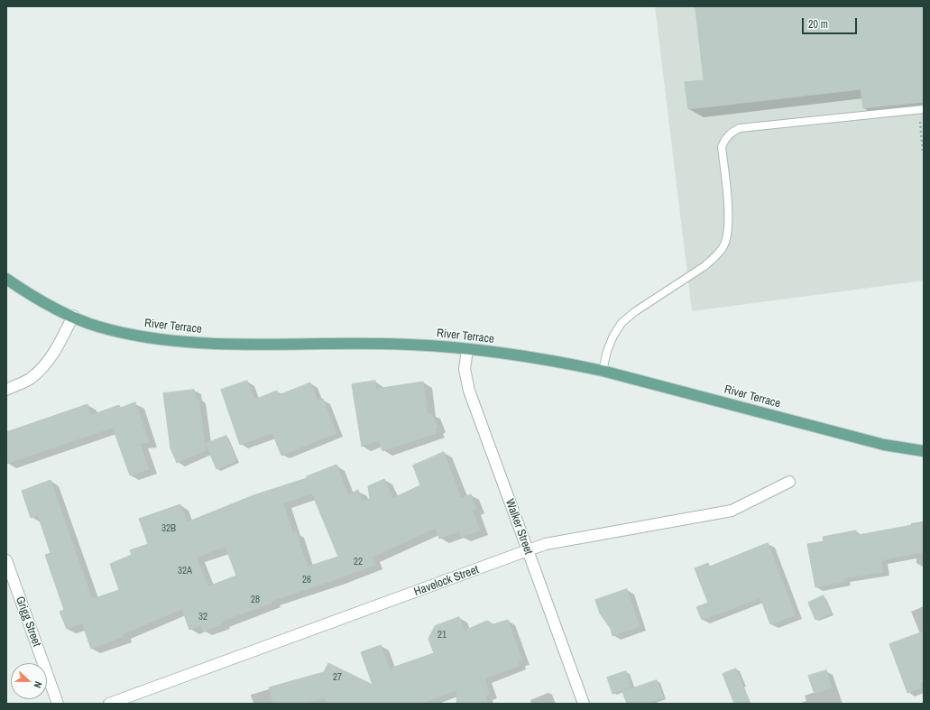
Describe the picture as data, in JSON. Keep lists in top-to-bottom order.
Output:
{
  "streets": {
    "main road": ["River Terrace"],
    "street": ["Walker Street", "Havelock Street", "Grigg Street"]
  },
  "crossings": [
    ["River Terrace", "Walker Street"],
    ["Walker Street", "Havelock Street"]
  ],
  "house_numbers": [
    "32B",
    "22",
    "32A",
    "26",
    "28",
    "32",
    "21",
    "27"
  ],
  "scale_bar": "20 m",
  "north": "right"
}
